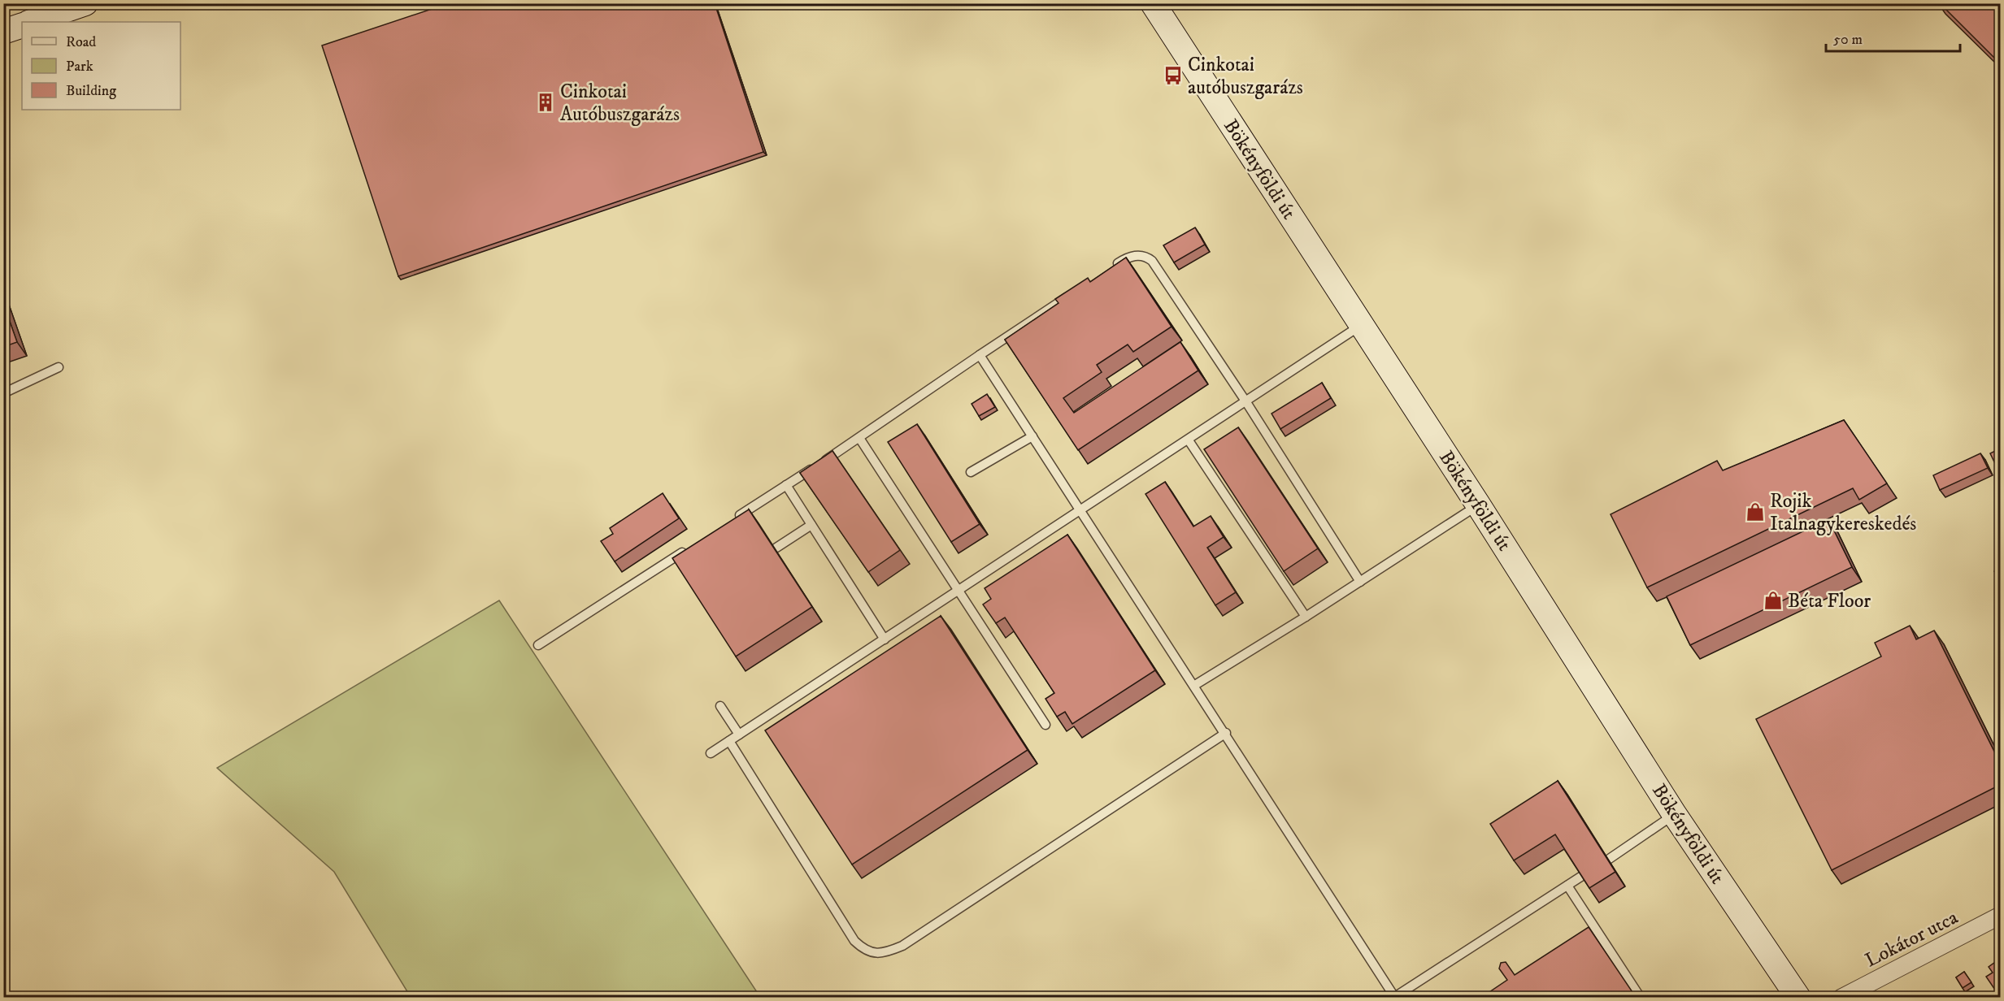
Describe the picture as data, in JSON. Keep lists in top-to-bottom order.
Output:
{
  "streets": {
    "street": ["Bökényföldi út", "Lokátor utca"]
  },
  "places": {
    "bus stop": ["Cinkotai autóbuszgarázs"],
    "building": ["Cinkotai Autóbuszgarázs"],
    "shop": ["Rojik Italnagykereskedés", "Béta Floor"]
  },
  "legend": ["Road", "Park", "Building"],
  "scale_bar": "50 m"
}
